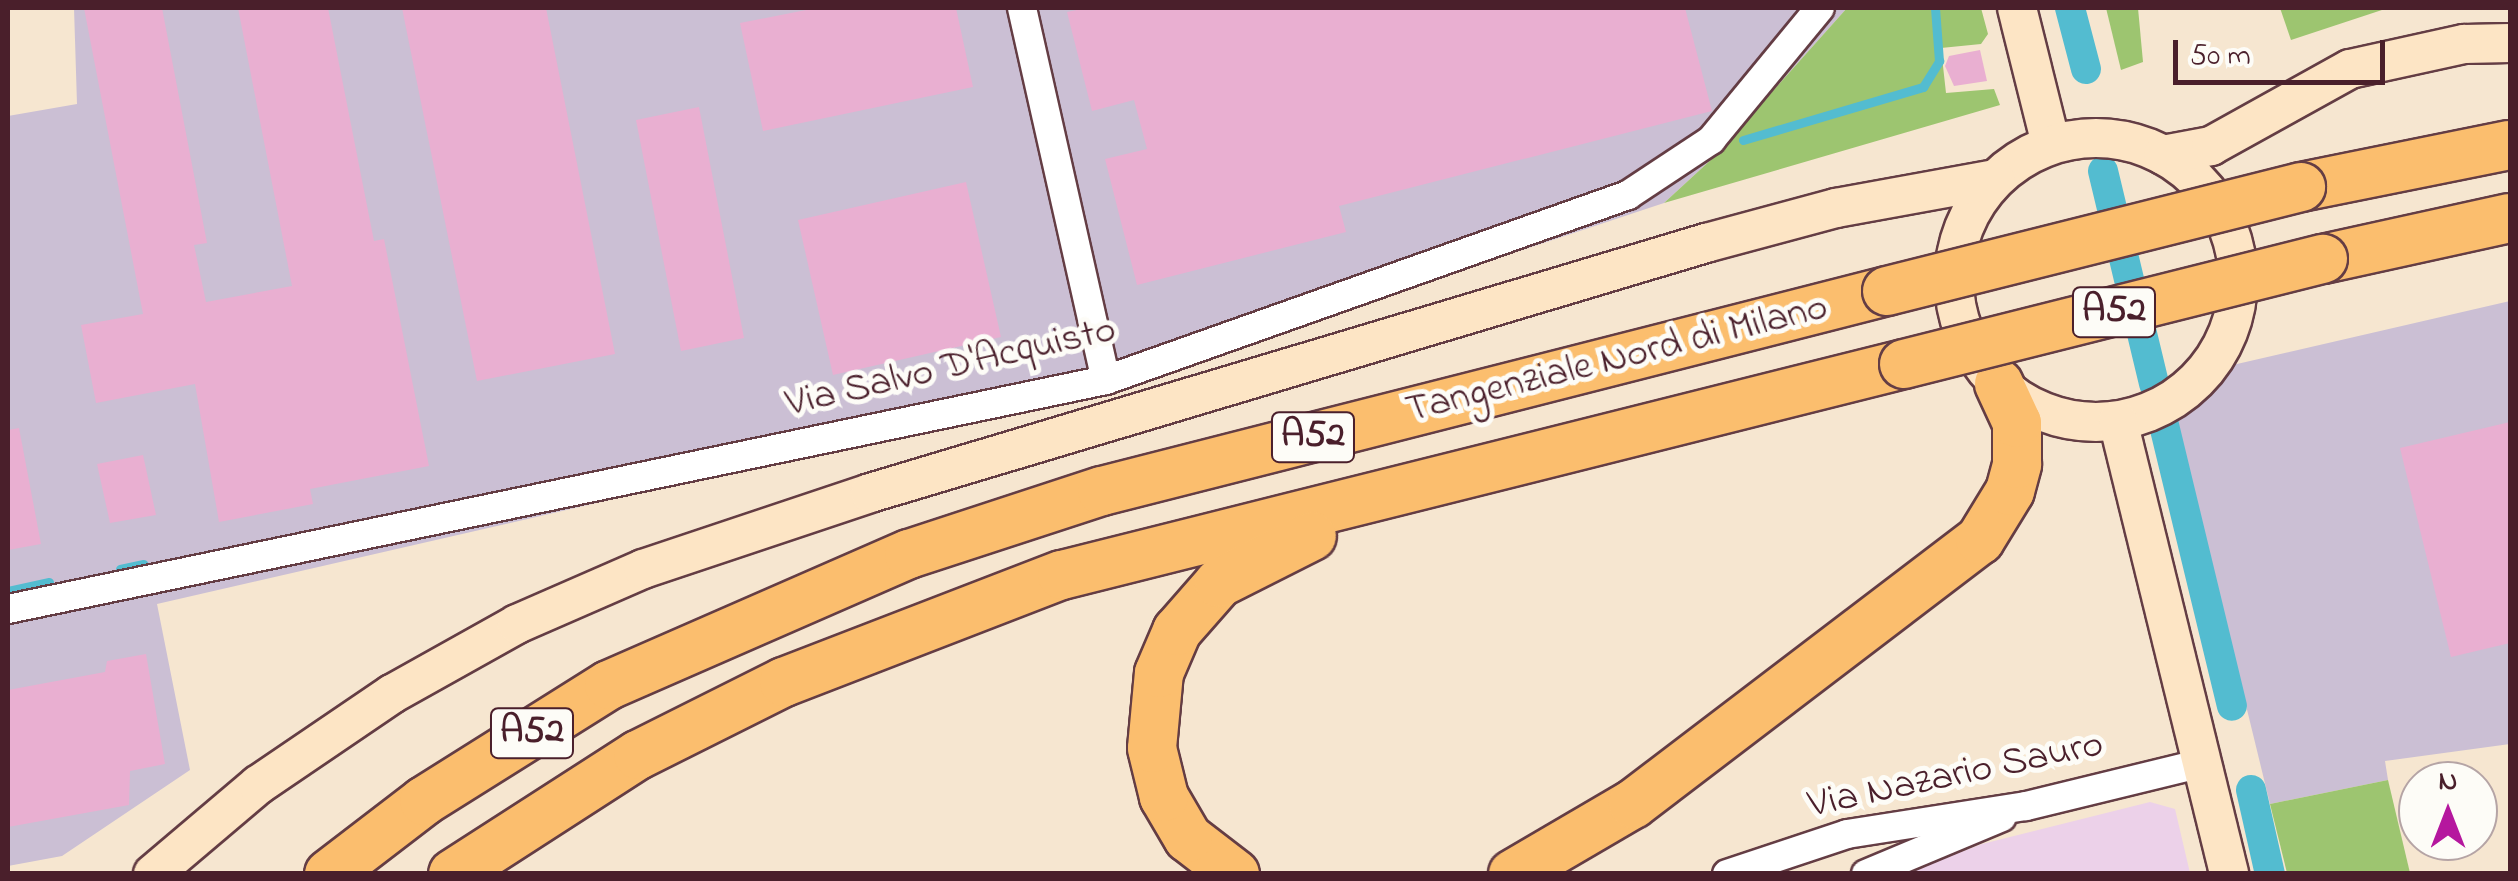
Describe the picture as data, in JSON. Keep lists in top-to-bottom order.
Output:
{
  "streets": {
    "highway": ["A52", "Tangenziale Nord di Milano"],
    "street": ["Via Salvo D'Acquisto", "Via Nazario Sauro"]
  },
  "scale_bar": "50 m",
  "north": "top"
}
